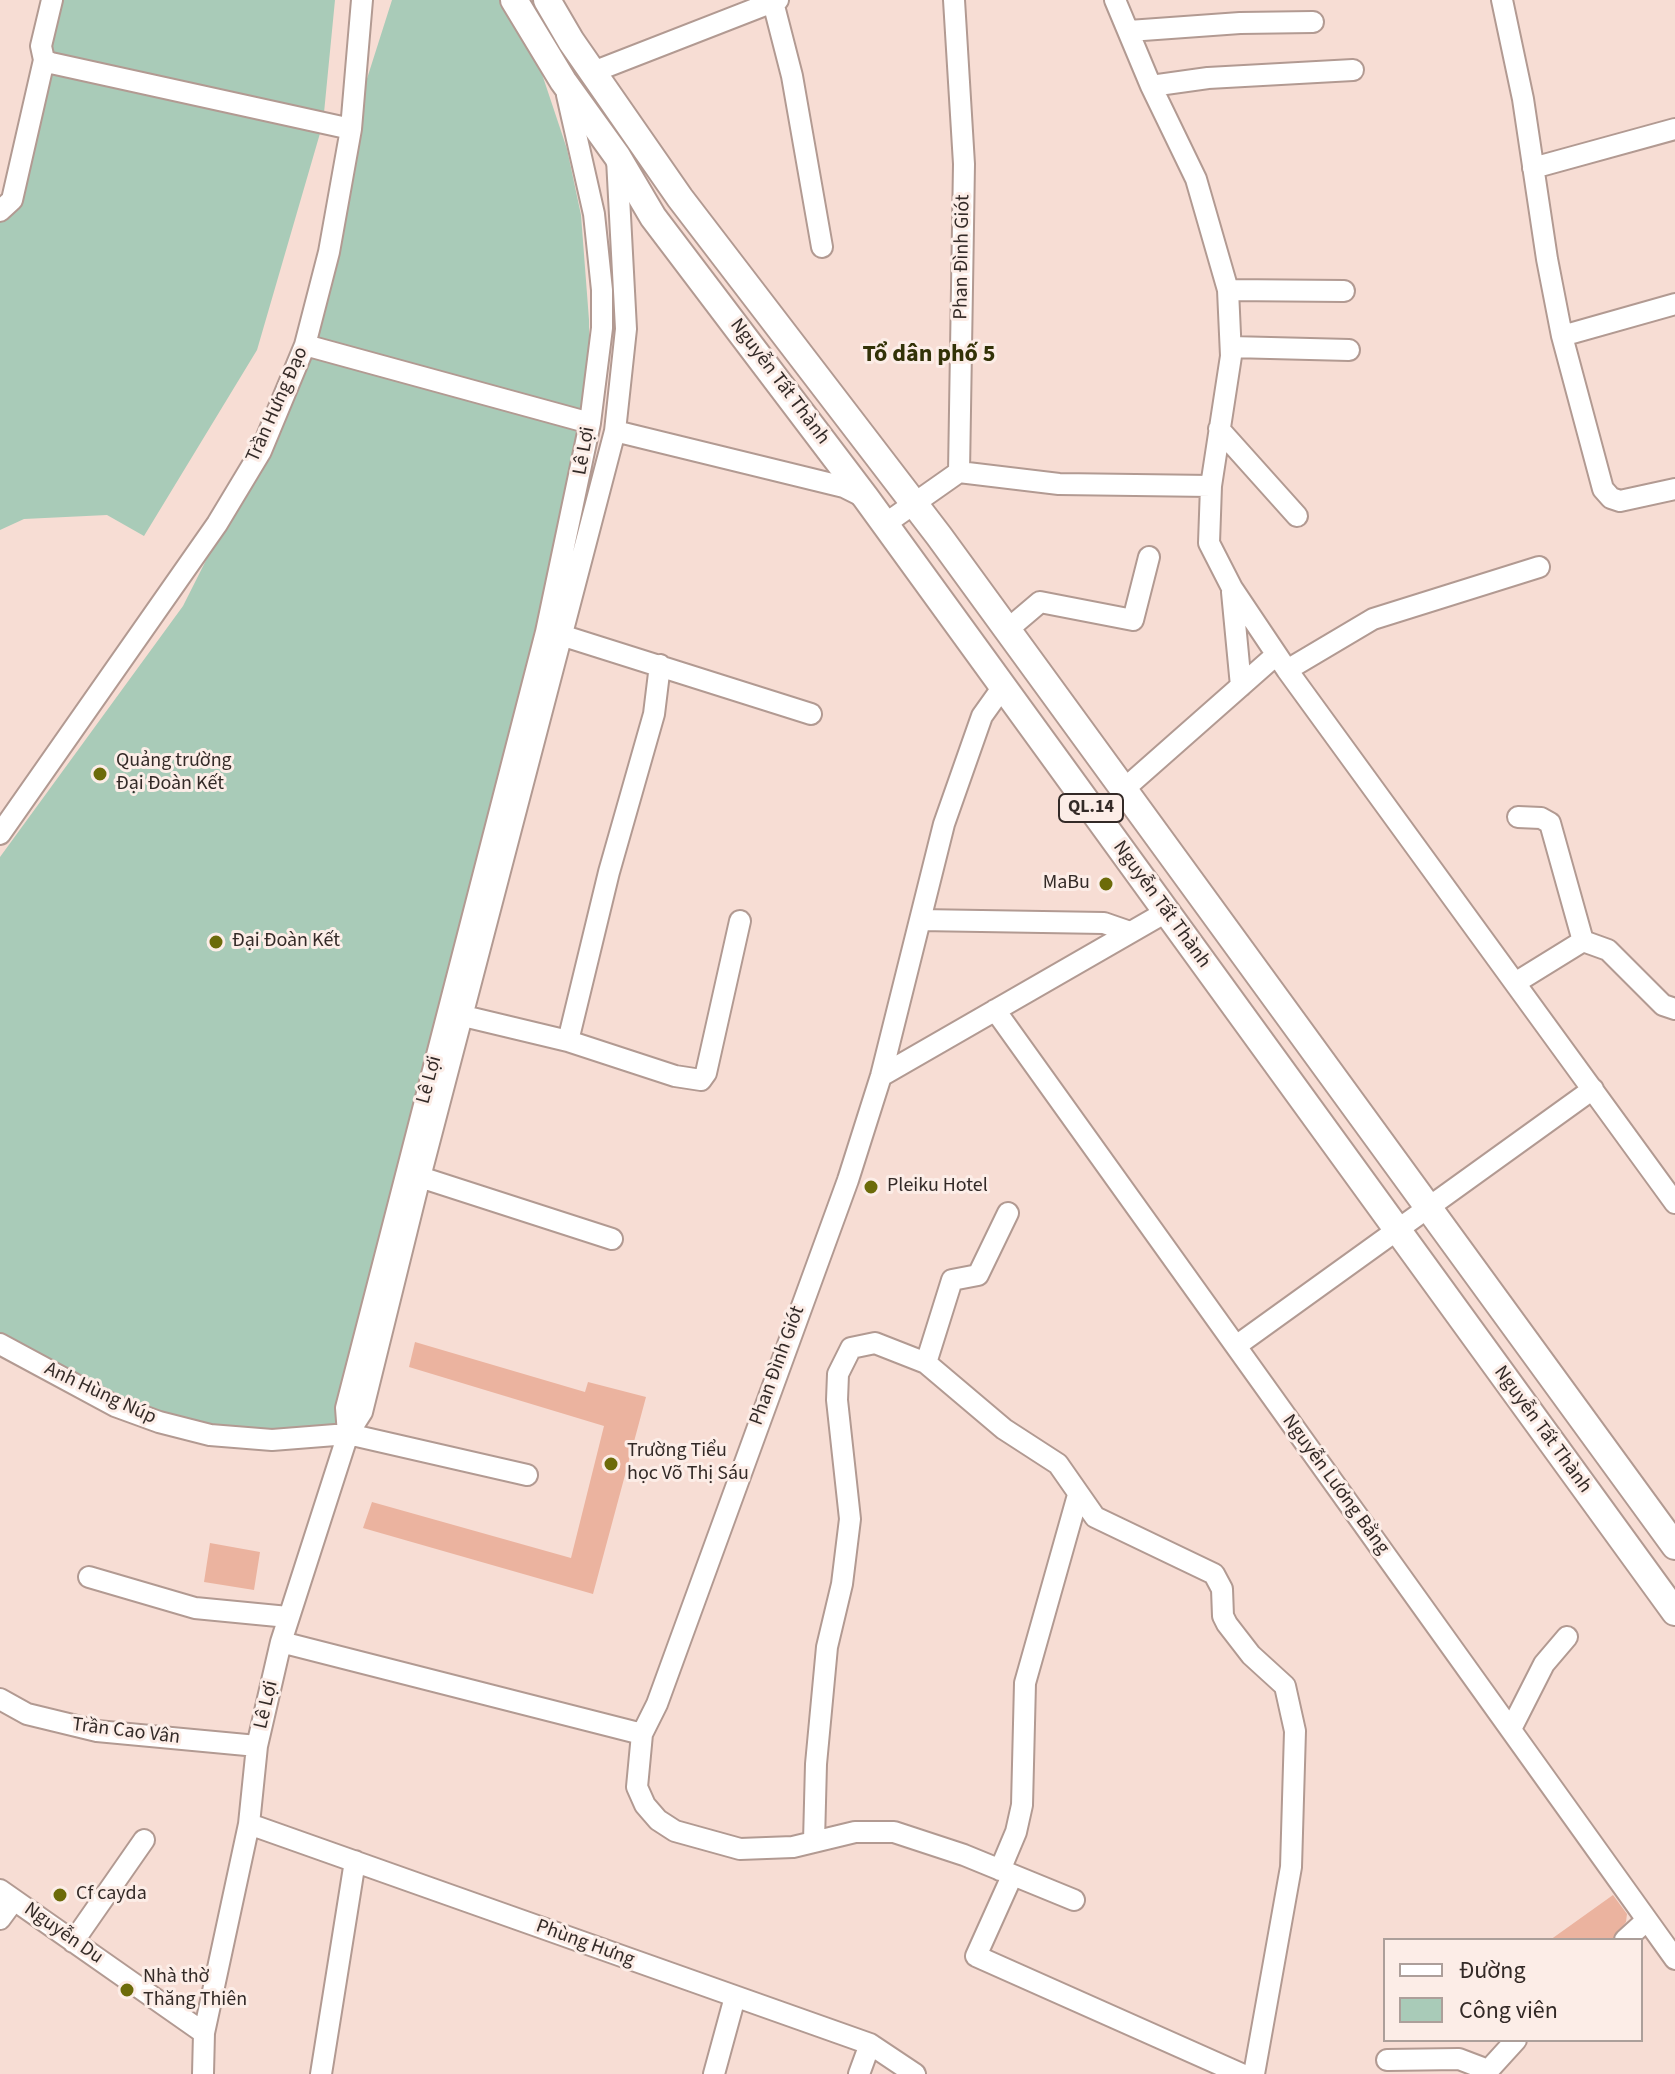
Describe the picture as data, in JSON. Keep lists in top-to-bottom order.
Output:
{
  "streets": {
    "main road": ["Nguyễn Tất Thành", "QL.14"],
    "street": [
      "Phan Đình Giót",
      "Trần Hưng Đạo",
      "Lê Lợi",
      "Anh Hùng Núp",
      "Nguyễn Lương Bằng",
      "Trần Cao Vân",
      "Nguyễn Du",
      "Phùng Hưng"
    ]
  },
  "crossings": [
    ["Phan Đình Giót", "Nguyễn Tất Thành"],
    ["Nguyễn Tất Thành", "Lê Lợi"],
    ["Lê Lợi", "Anh Hùng Núp"],
    ["Lê Lợi", "Trần Cao Vân"],
    ["Lê Lợi", "Nguyễn Du"],
    ["Lê Lợi", "Phùng Hưng"]
  ],
  "districts": ["Tổ dân phố 5"],
  "places": [
    "Quảng trường Đại Đoàn Kết",
    "MaBu",
    "Đại Đoàn Kết",
    "Pleiku Hotel",
    "Trường Tiểu học Võ Thị Sáu",
    "Cf cayda",
    "Nhà thờ Thăng Thiên"
  ],
  "legend": ["Đường", "Công viên"]
}
